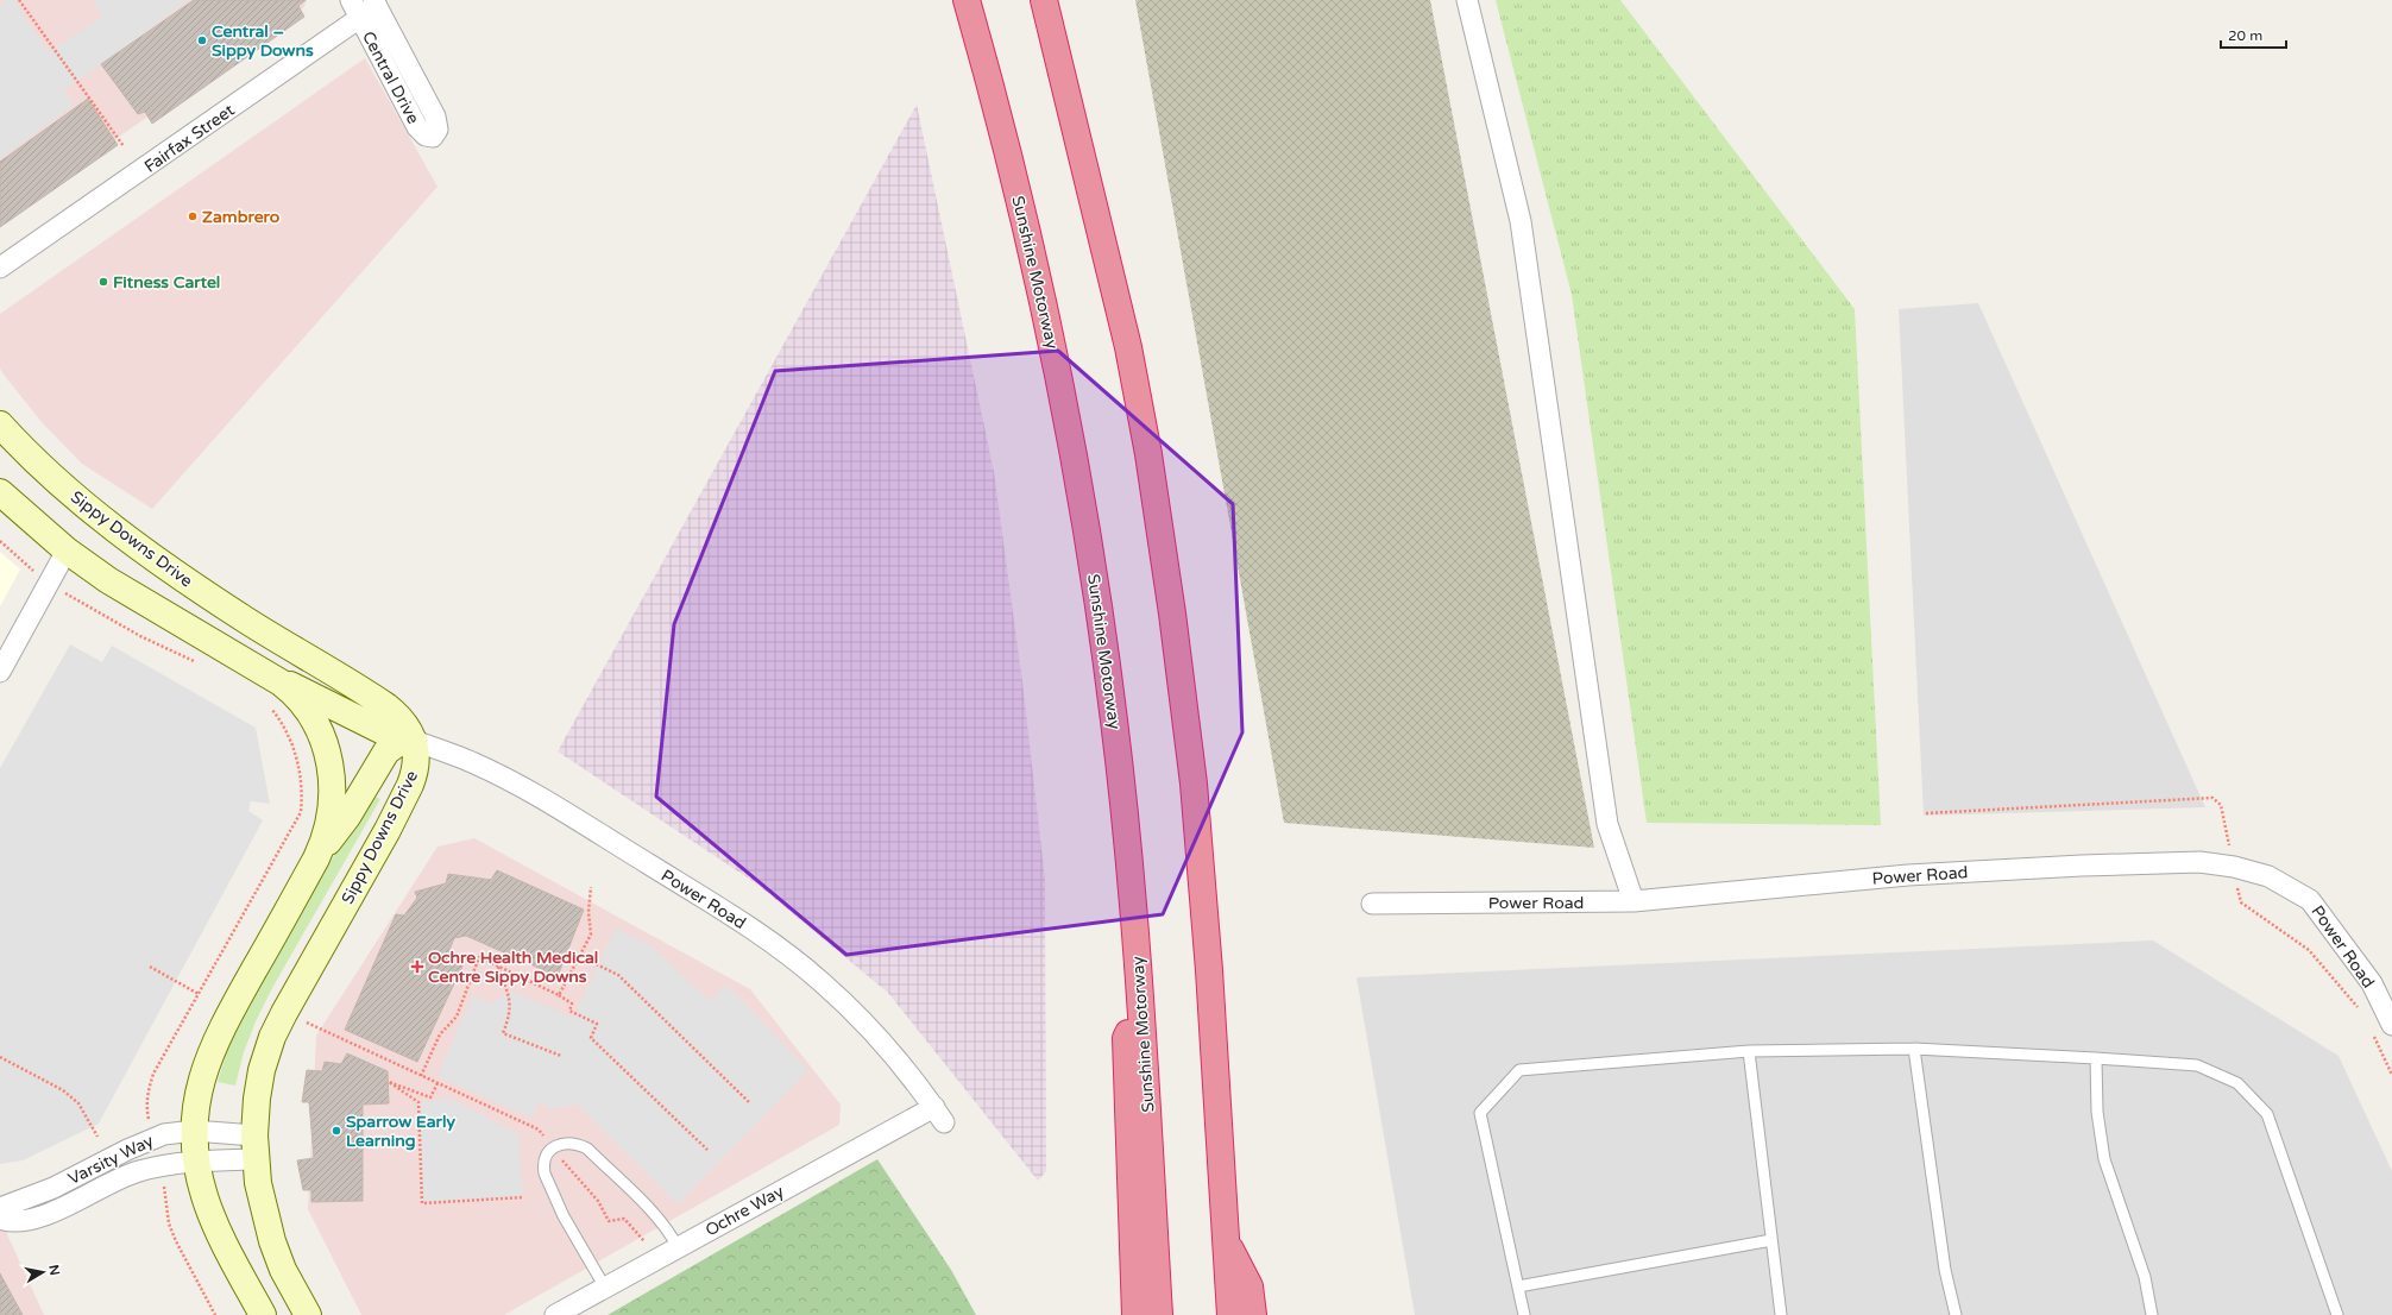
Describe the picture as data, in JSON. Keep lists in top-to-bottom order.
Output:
{
  "streets": {
    "highway": ["Sunshine Motorway"],
    "main road": ["Sippy Downs Drive"],
    "street": [
      "Central Drive",
      "Fairfax Street",
      "Power Road",
      "Varsity Way",
      "Ochre Way"
    ]
  },
  "crossings": [
    ["Central Drive", "Fairfax Street"],
    ["Sippy Downs Drive", "Power Road"],
    ["Sippy Downs Drive", "Varsity Way"],
    ["Power Road", "Ochre Way"]
  ],
  "places": {
    "other": [
      "Central – Sippy Downs",
      "Zambrero",
      "Fitness Cartel",
      "Sparrow Early Learning"
    ],
    "health": ["Ochre Health Medical Centre Sippy Downs"]
  },
  "scale_bar": "20 m",
  "north": "right"
}
